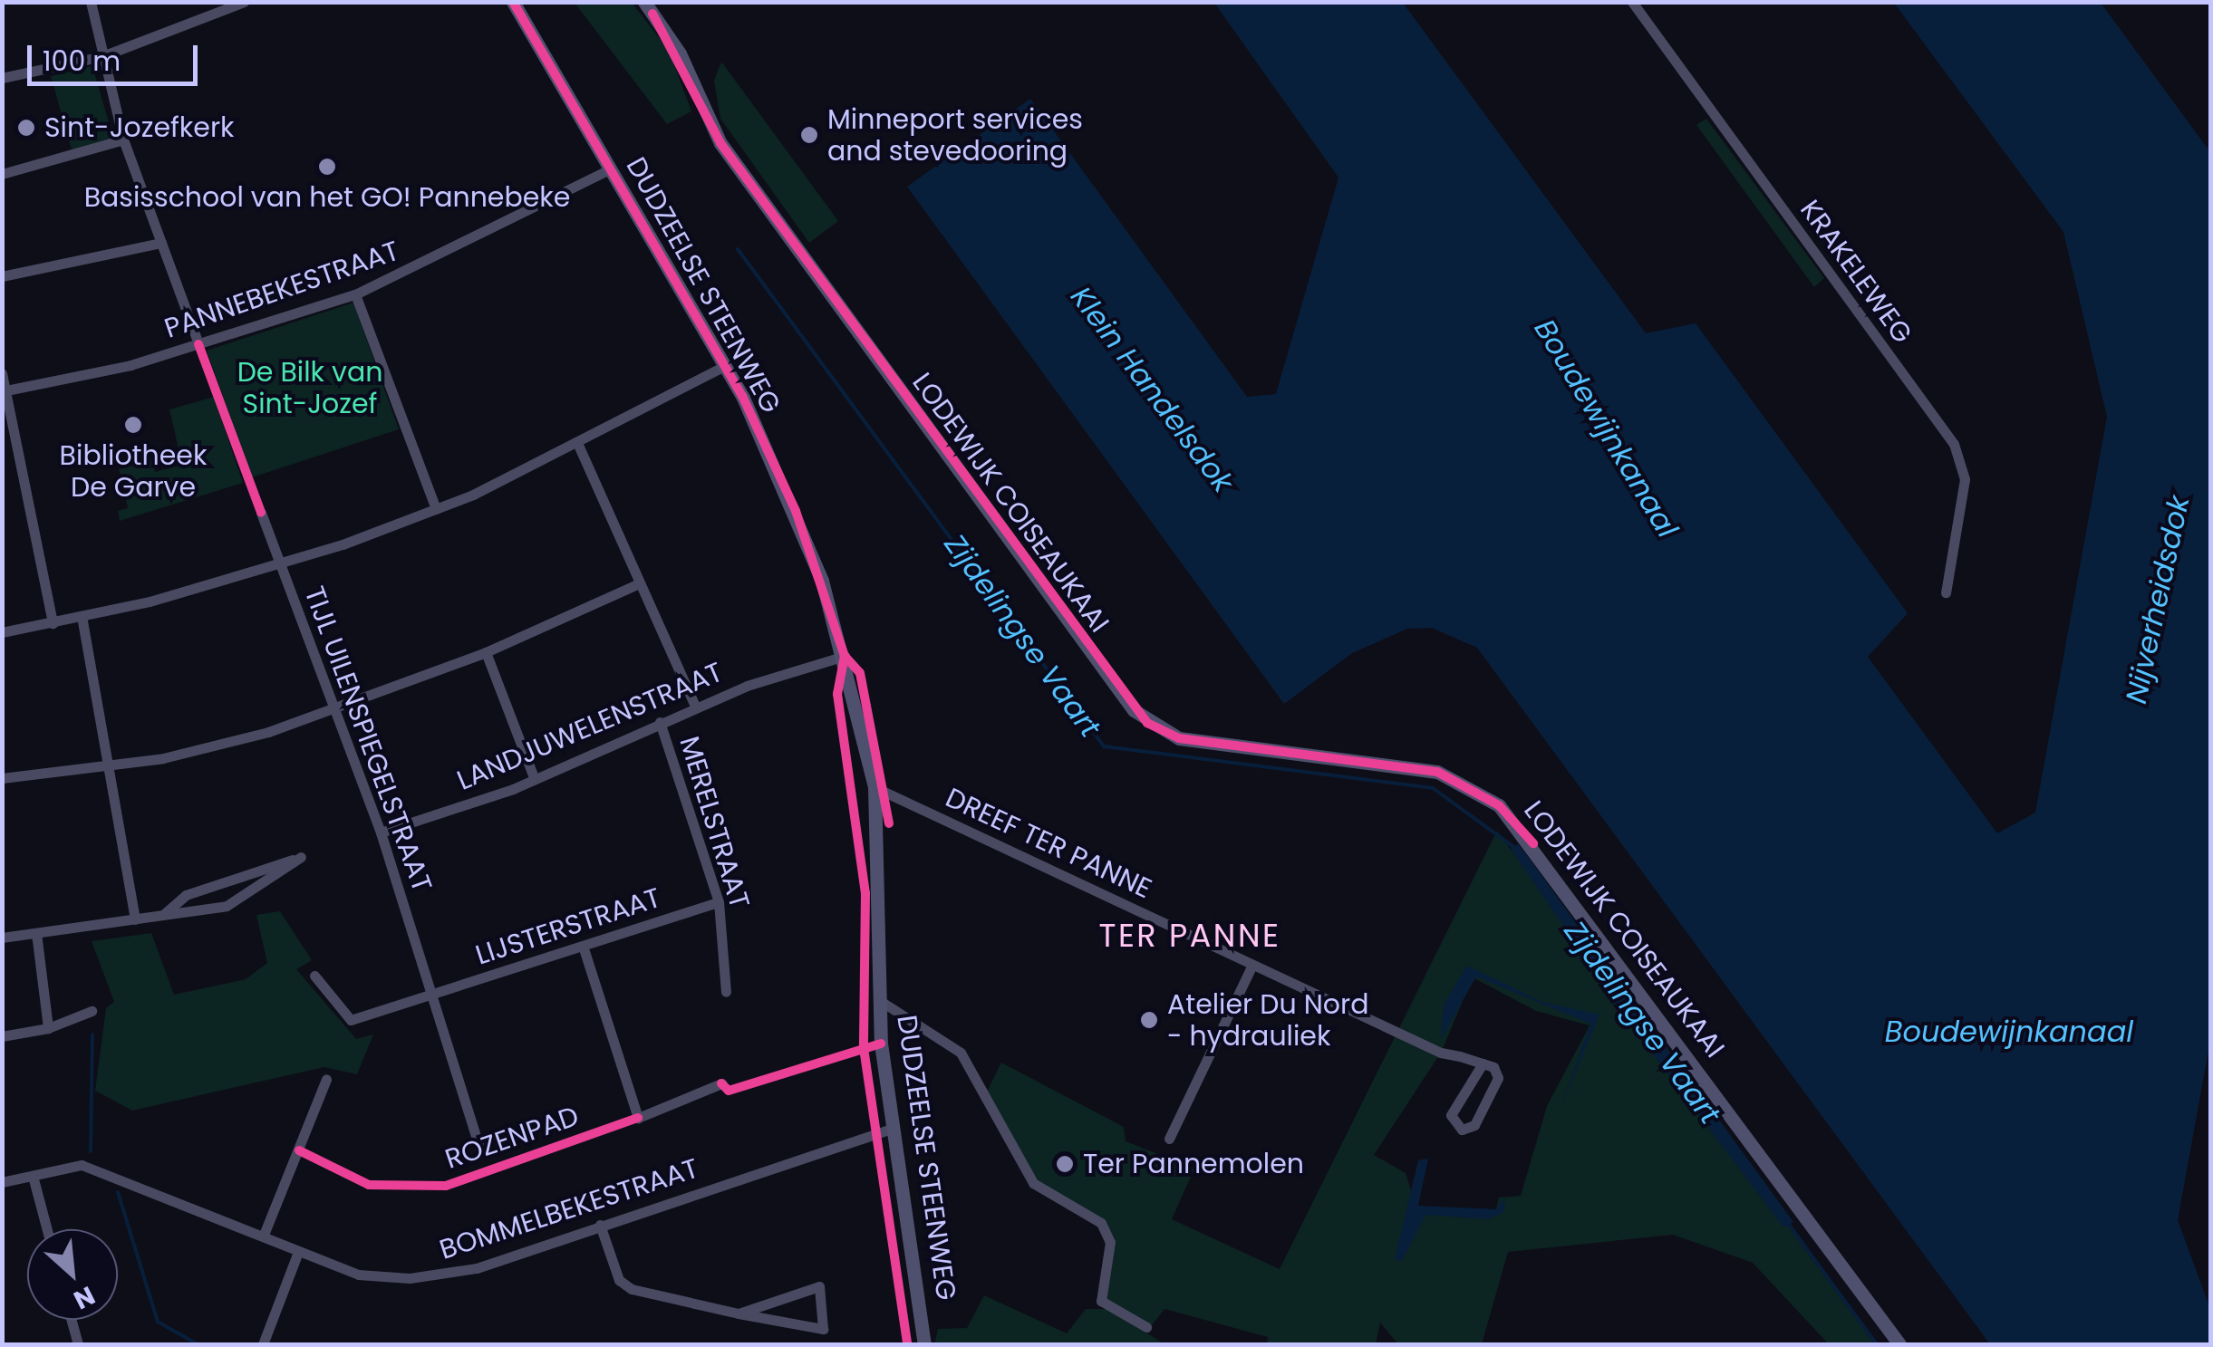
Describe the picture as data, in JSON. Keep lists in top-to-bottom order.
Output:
{
  "streets": {
    "street": [
      "KRAKELEWEG",
      "DUDZEELSE STEENWEG",
      "PANNEBEKESTRAAT",
      "LODEWIJK COISEAUKAAI",
      "LANDJUWELENSTRAAT",
      "TIJL UILENSPIEGELSTRAAT",
      "MERELSTRAAT",
      "DREEF TER PANNE",
      "LIJSTERSTRAAT",
      "BOMMELBEKESTRAAT"
    ],
    "cycle path": ["ROZENPAD"]
  },
  "crossings": [
    ["DUDZEELSE STEENWEG", "PANNEBEKESTRAAT"],
    ["DUDZEELSE STEENWEG", "LANDJUWELENSTRAAT"],
    ["DUDZEELSE STEENWEG", "DREEF TER PANNE"],
    ["DUDZEELSE STEENWEG", "BOMMELBEKESTRAAT"],
    ["LANDJUWELENSTRAAT", "TIJL UILENSPIEGELSTRAAT"],
    ["LANDJUWELENSTRAAT", "MERELSTRAAT"],
    ["TIJL UILENSPIEGELSTRAAT", "LIJSTERSTRAAT"],
    ["MERELSTRAAT", "LIJSTERSTRAAT"]
  ],
  "districts": ["TER PANNE"],
  "water": [
    "Klein Handelsdok",
    "Boudewijnkanaal",
    "Nijverheidsdok",
    "Zijdelingse Vaart"
  ],
  "parks": ["De Bilk van Sint-Jozef"],
  "places": [
    "Sint-Jozefkerk",
    "Minneport services and stevedooring",
    "Basisschool van het GO! Pannebeke",
    "Bibliotheek De Garve",
    "Atelier Du Nord - hydrauliek",
    "Ter Pannemolen"
  ],
  "scale_bar": "100 m",
  "north": "bottom right"
}
